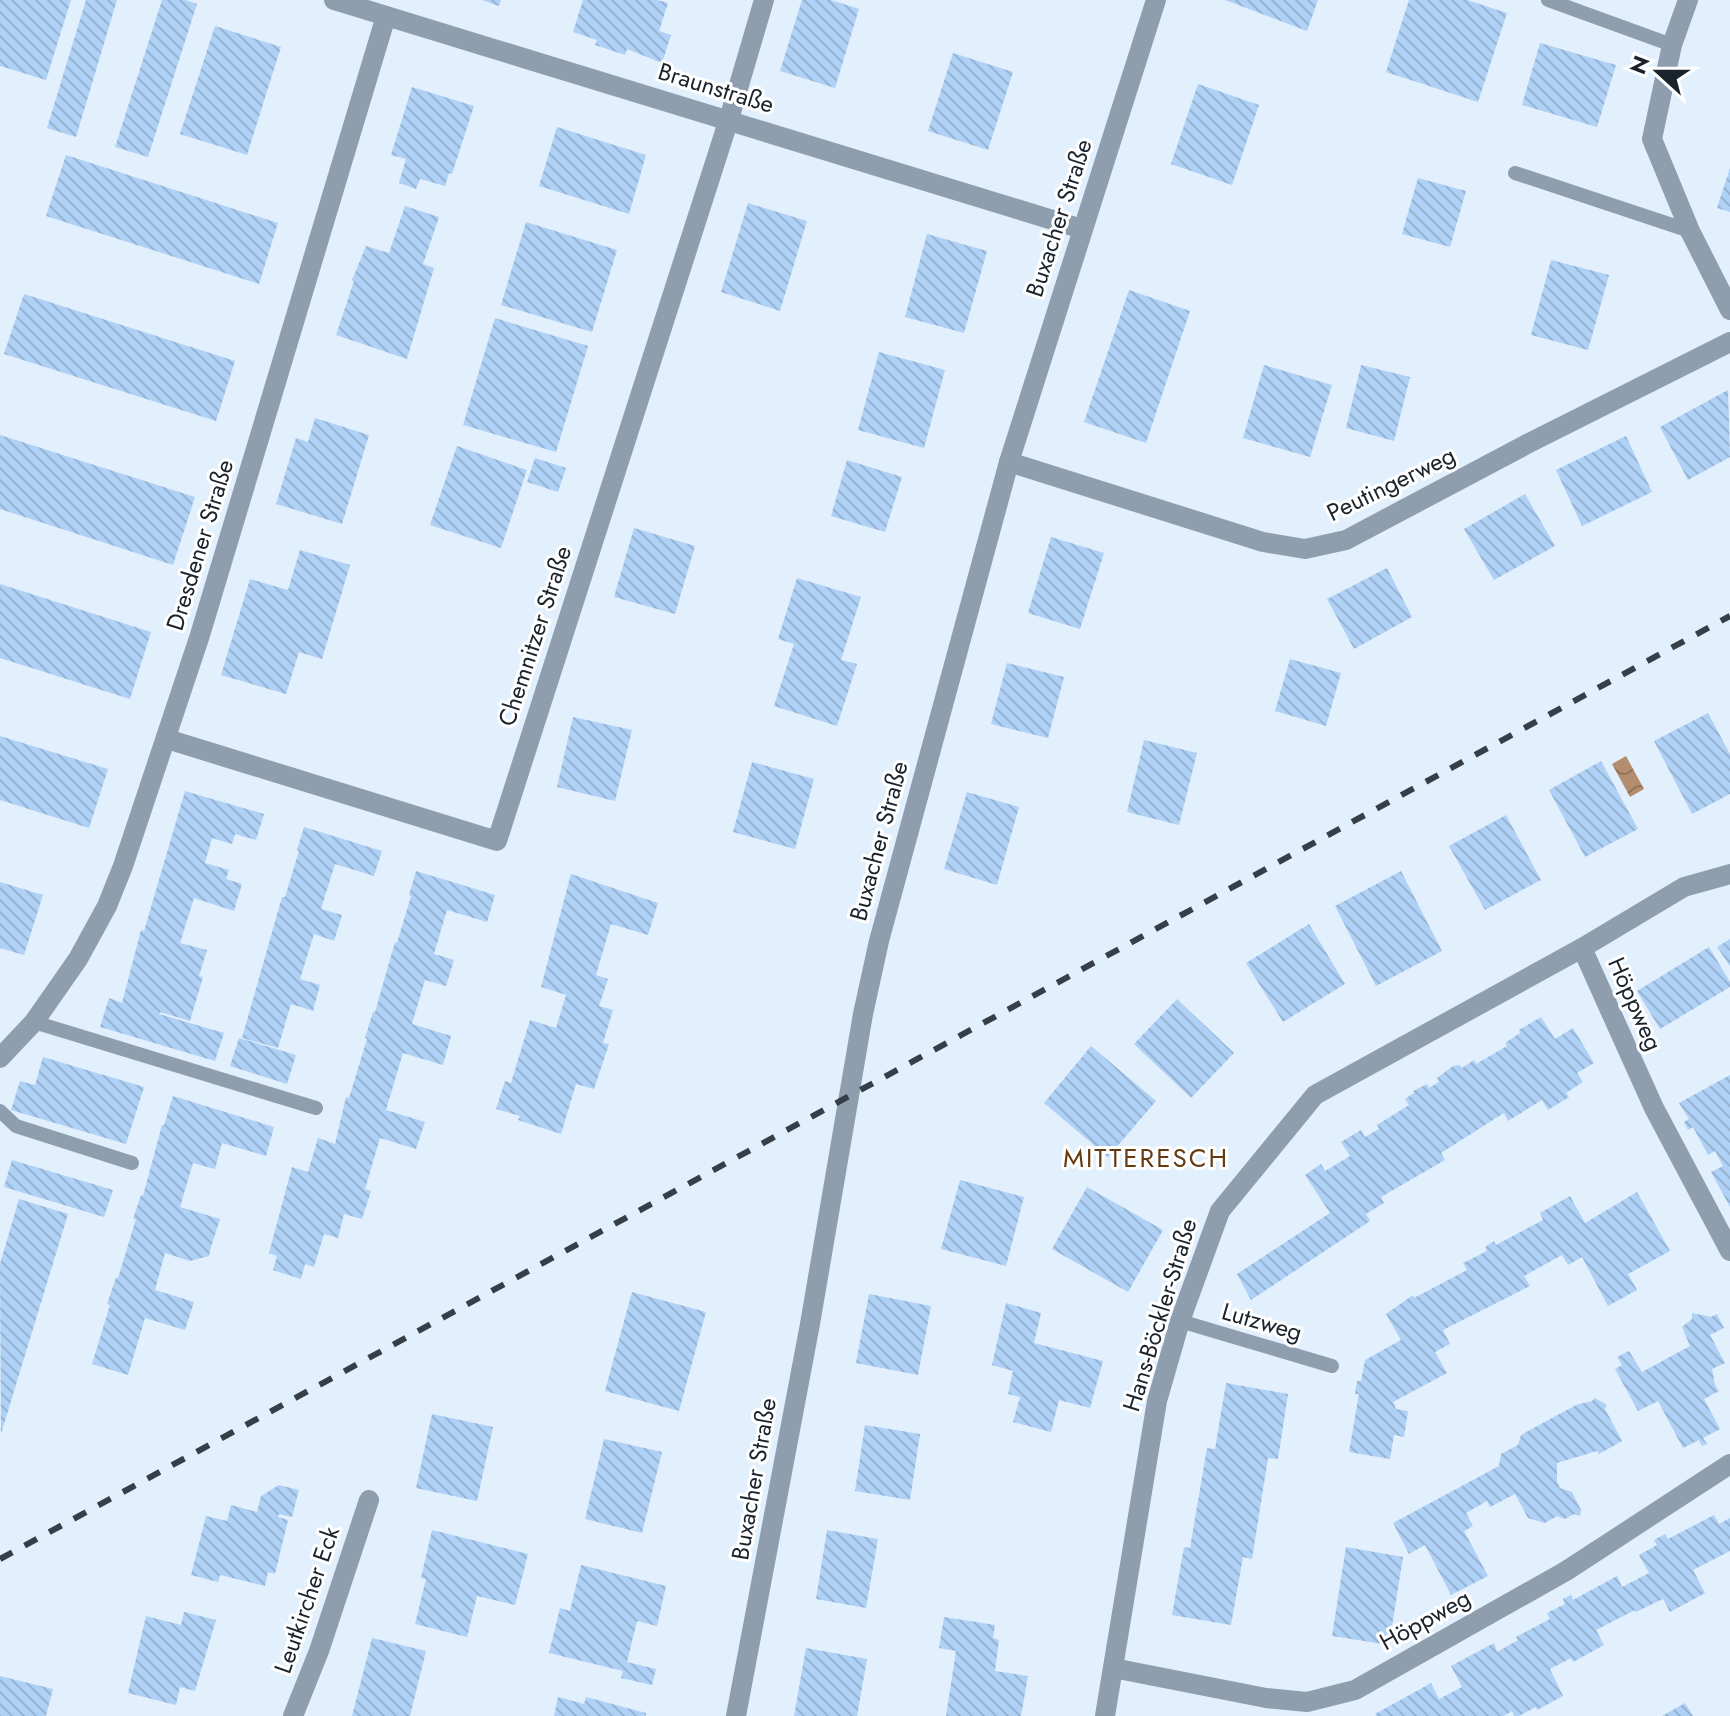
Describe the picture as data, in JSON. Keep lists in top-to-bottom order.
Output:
{
  "streets": {
    "street": [
      "Braunstraße",
      "Buxacher Straße",
      "Peutingerweg",
      "Dresdener Straße",
      "Chemnitzer Straße",
      "Höppweg",
      "Hans-Böckler-Straße",
      "Leutkircher Eck"
    ],
    "lane": ["Lutzweg"]
  },
  "crossings": [
    ["Braunstraße", "Buxacher Straße"],
    ["Braunstraße", "Dresdener Straße"],
    ["Braunstraße", "Chemnitzer Straße"],
    ["Buxacher Straße", "Peutingerweg"],
    ["Dresdener Straße", "Chemnitzer Straße"],
    ["Höppweg", "Hans-Böckler-Straße"],
    ["Hans-Böckler-Straße", "Lutzweg"]
  ],
  "districts": ["MITTERESCH"],
  "north": "left"
}
